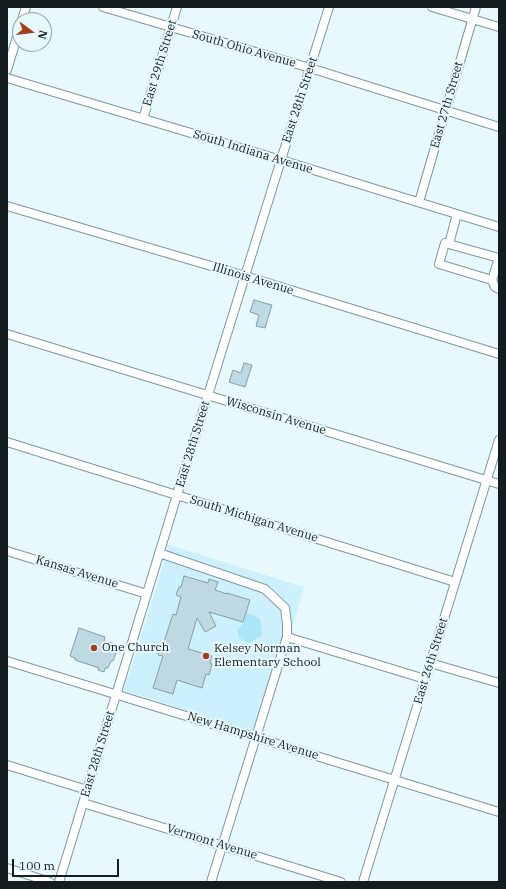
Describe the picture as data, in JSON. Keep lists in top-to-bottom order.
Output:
{
  "streets": {
    "street": [
      "South Ohio Avenue",
      "East 29th Street",
      "East 28th Street",
      "East 27th Street",
      "South Indiana Avenue",
      "Illinois Avenue",
      "Wisconsin Avenue",
      "South Michigan Avenue",
      "Kansas Avenue",
      "East 26th Street",
      "New Hampshire Avenue",
      "Vermont Avenue"
    ]
  },
  "crossings": [
    ["South Ohio Avenue", "East 29th Street"],
    ["South Ohio Avenue", "East 28th Street"],
    ["South Ohio Avenue", "East 27th Street"],
    ["East 29th Street", "South Indiana Avenue"],
    ["East 28th Street", "South Indiana Avenue"],
    ["East 28th Street", "Illinois Avenue"],
    ["East 28th Street", "Wisconsin Avenue"],
    ["East 28th Street", "South Michigan Avenue"],
    ["East 28th Street", "Kansas Avenue"],
    ["East 28th Street", "New Hampshire Avenue"],
    ["East 28th Street", "Vermont Avenue"],
    ["East 27th Street", "South Indiana Avenue"],
    ["Wisconsin Avenue", "East 26th Street"],
    ["South Michigan Avenue", "East 26th Street"],
    ["East 26th Street", "New Hampshire Avenue"]
  ],
  "places": ["One Church", "Kelsey Norman Elementary School"],
  "scale_bar": "100 m",
  "north": "right"
}
